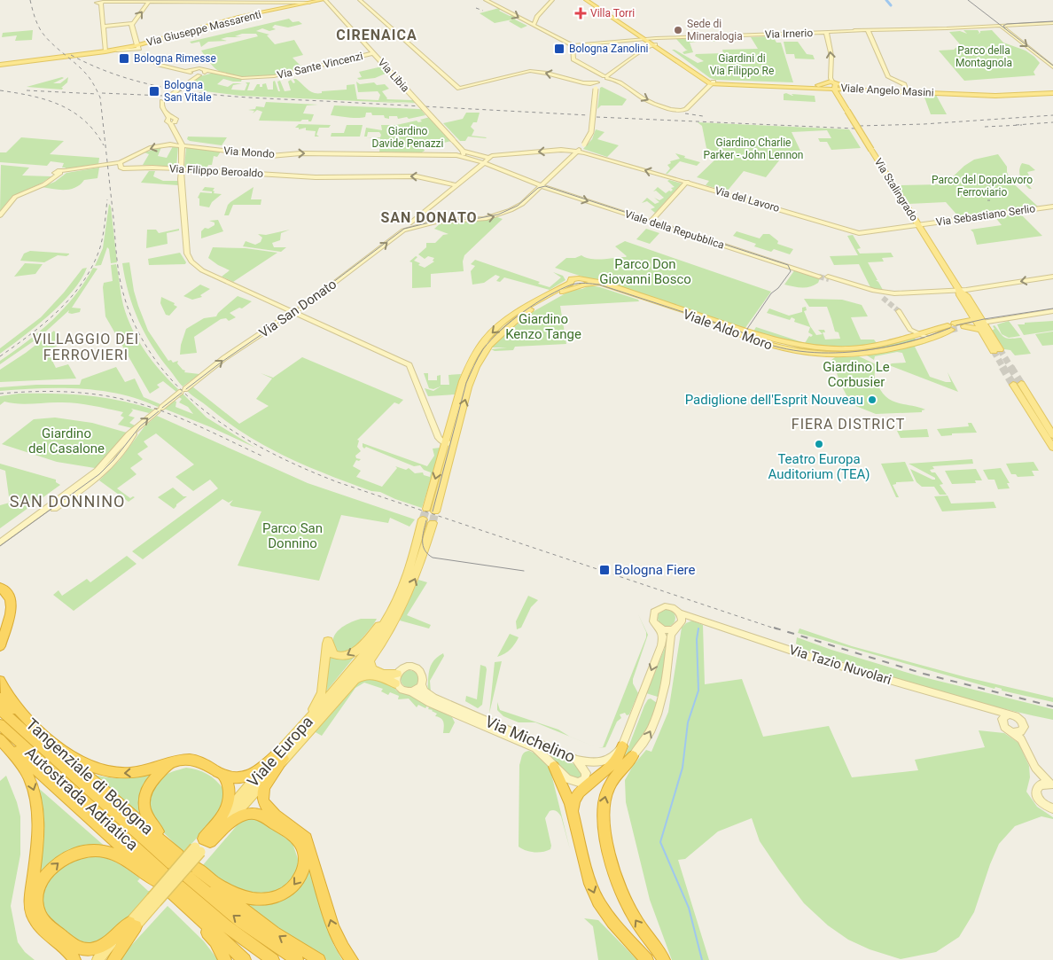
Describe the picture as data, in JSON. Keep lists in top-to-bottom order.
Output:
{
  "streets": {
    "highway": ["Tangenziale di Bologna", "Autostrada Adriatica"],
    "main road": [
      "Via Giuseppe Massarenti",
      "Viale Angelo Masini",
      "Via Stalingrado",
      "Viale Aldo Moro",
      "Viale Europa"
    ],
    "street": [
      "Via Irnerio",
      "Via Sante Vincenzi",
      "Via Libia",
      "Via Mondo",
      "Via Filippo Beroaldo",
      "Via del Lavoro",
      "Via Sebastiano Serlio",
      "Viale della Repubblica",
      "Via San Donato",
      "Via Tazio Nuvolari",
      "Via Michelino"
    ]
  },
  "crossings": [
    ["Via Giuseppe Massarenti", "Via Libia"],
    ["Via Sante Vincenzi", "Via Libia"],
    ["Via Libia", "Via Mondo"],
    ["Via Libia", "Viale della Repubblica"],
    ["Viale Angelo Masini", "Via Stalingrado"],
    ["Via Mondo", "Via Filippo Beroaldo"],
    ["Via Mondo", "Viale della Repubblica"],
    ["Via Stalingrado", "Via del Lavoro"],
    ["Via Stalingrado", "Via Sebastiano Serlio"],
    ["Via Stalingrado", "Viale Aldo Moro"],
    ["Via del Lavoro", "Via Sebastiano Serlio"],
    ["Via del Lavoro", "Via San Donato"],
    ["Viale della Repubblica", "Via San Donato"],
    ["Via Tazio Nuvolari", "Via Michelino"],
    ["Tangenziale di Bologna", "Autostrada Adriatica"]
  ],
  "one_way": ["Via Filippo Beroaldo", "Via del Lavoro", "Via San Donato"],
  "districts": [
    "CIRENAICA",
    "SAN DONATO",
    "VILLAGGIO DEI FERROVIERI",
    "FIERA DISTRICT",
    "SAN DONNINO"
  ],
  "parks": [
    "Parco della Montagnola",
    "Giardini di Via Filippo Re",
    "Giardino Davide Penazzi",
    "Giardino Charlie Parker - John Lennon",
    "Parco del Dopolavoro Ferroviario",
    "Parco Don Giovanni Bosco",
    "Giardino Kenzo Tange",
    "Giardino Le Corbusier",
    "Giardino del Casalone",
    "Parco San Donnino"
  ],
  "places": {
    "health": ["Villa Torri"],
    "other": ["Sede di Mineralogia", "Padiglione dell'Esprit Nouveau", "Teatro Europa Auditorium (TEA)"],
    "transit": [
      "Bologna Zanolini",
      "Bologna Rimesse",
      "Bologna San Vitale",
      "Bologna Fiere"
    ]
  }
}
